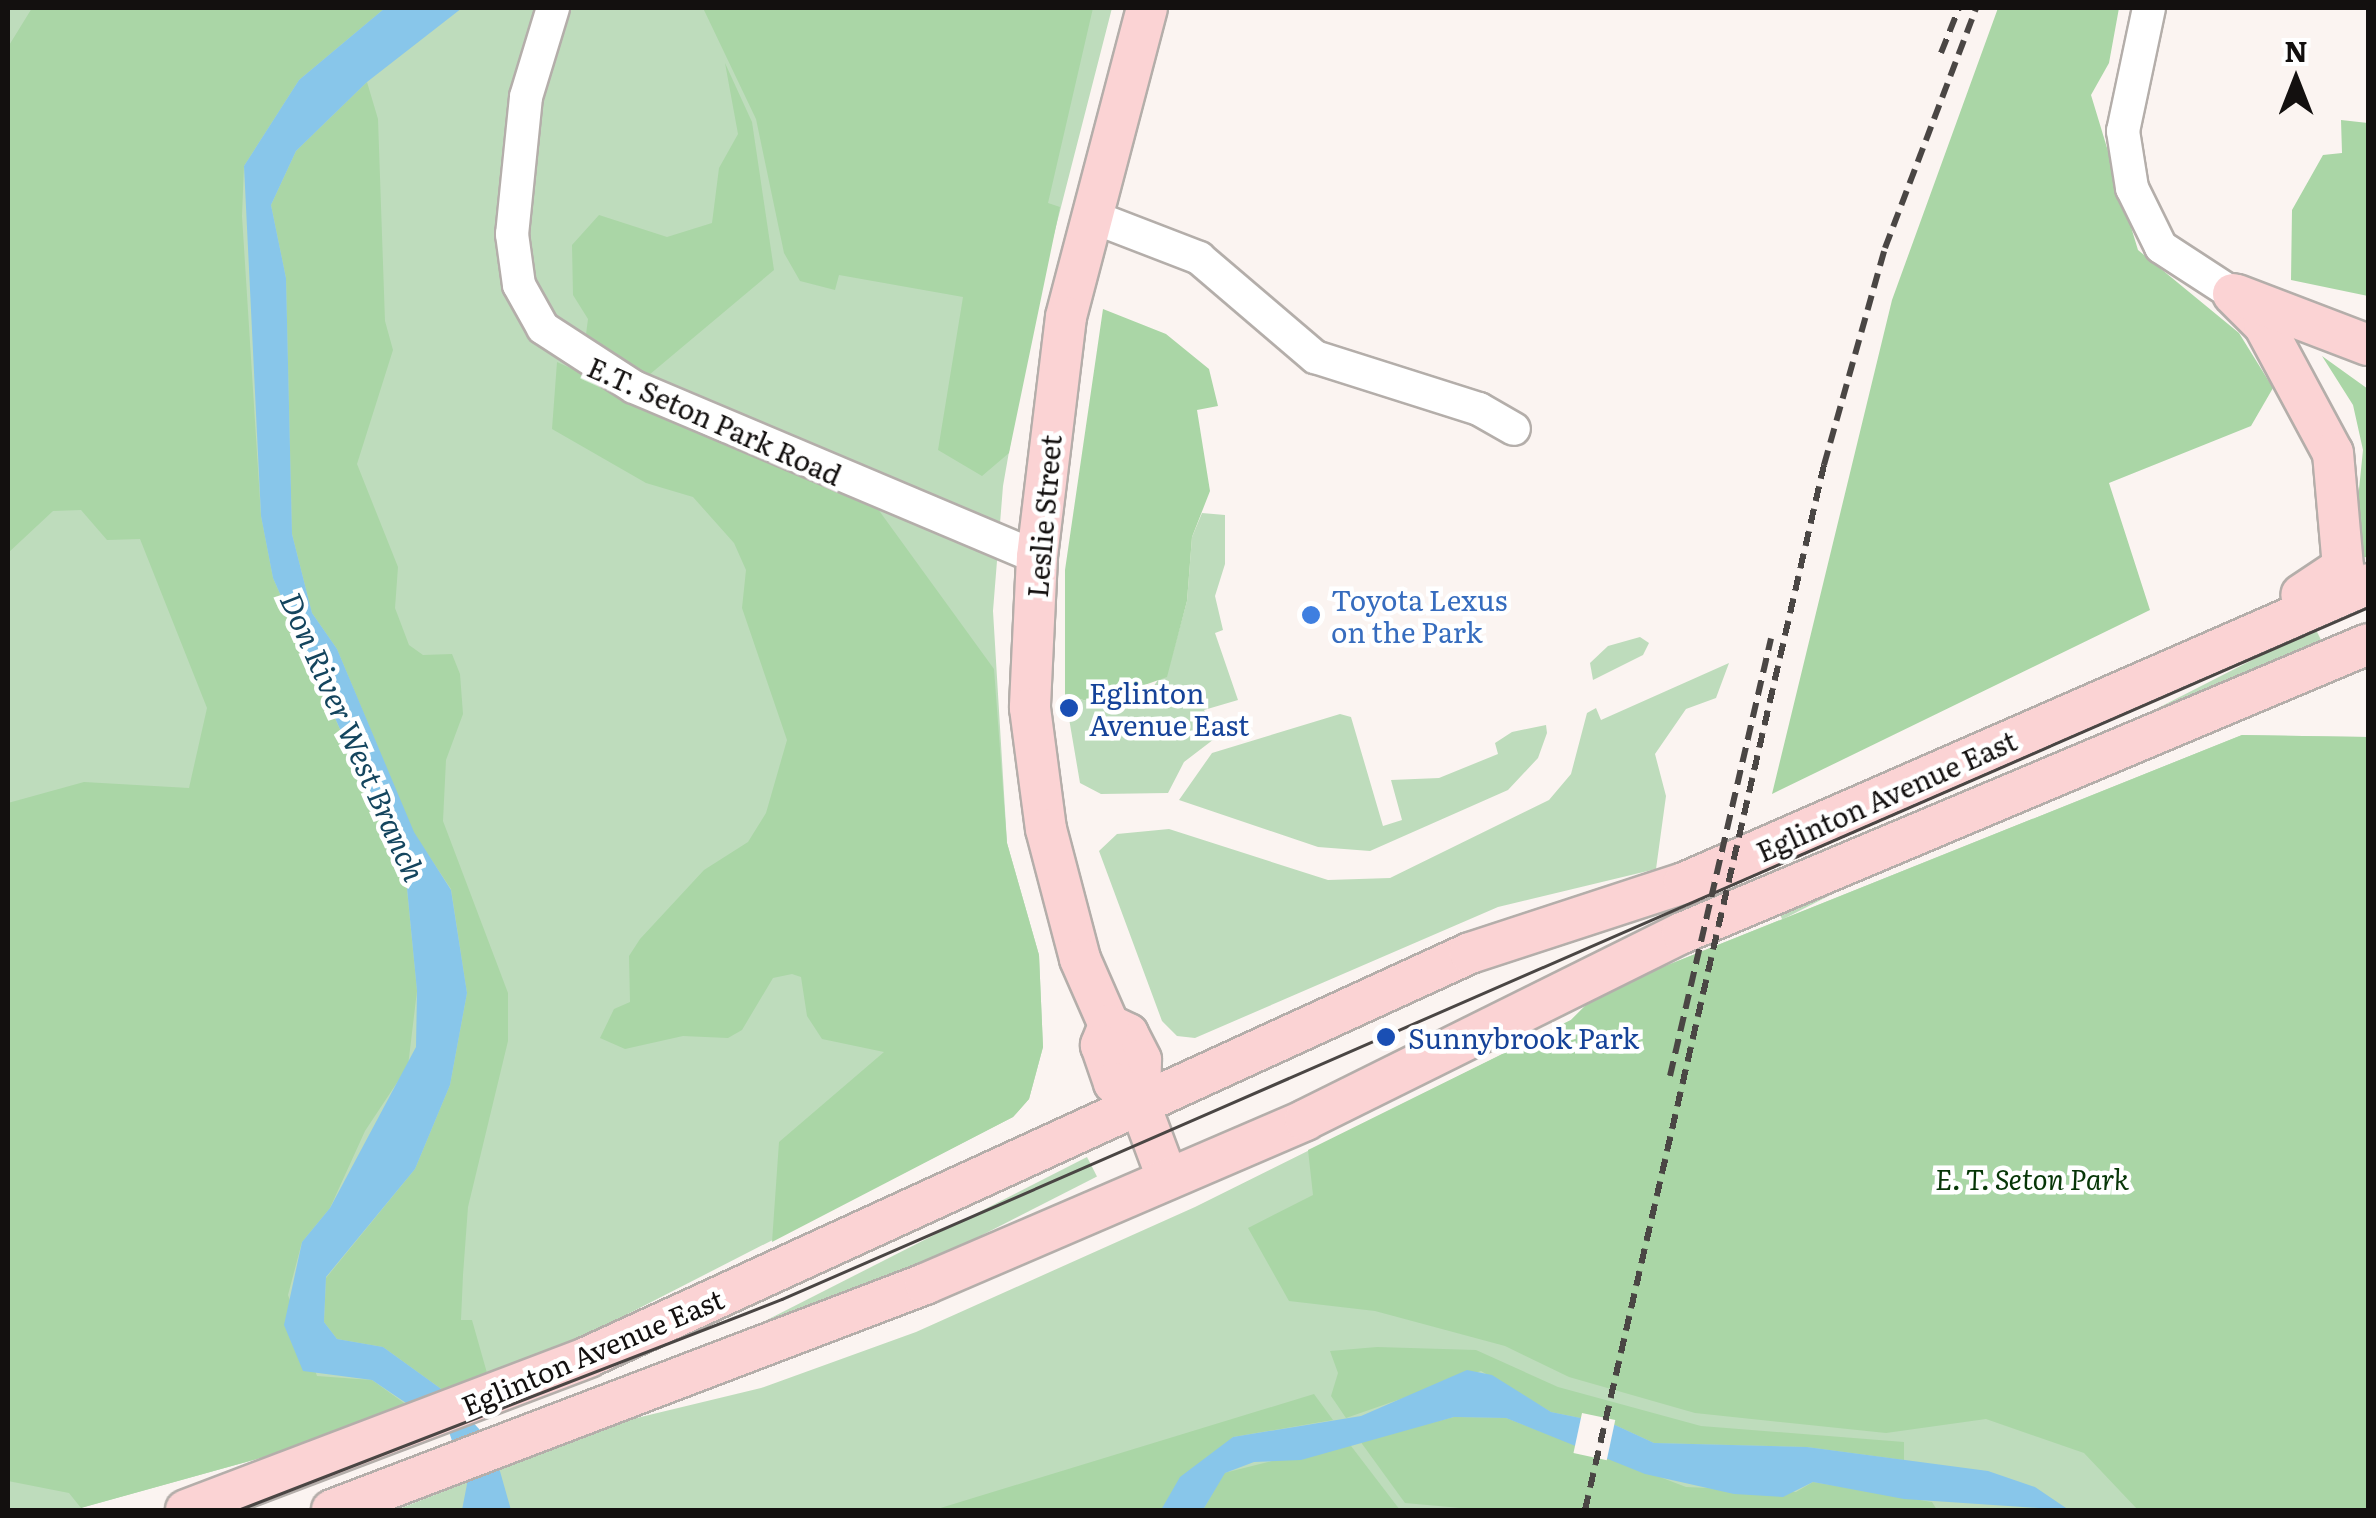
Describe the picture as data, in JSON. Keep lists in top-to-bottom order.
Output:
{
  "streets": {
    "main road": ["Leslie Street", "Eglinton Avenue East"],
    "street": ["E.T. Seton Park Road"]
  },
  "crossings": [
    ["E.T. Seton Park Road", "Leslie Street"],
    ["Leslie Street", "Eglinton Avenue East"]
  ],
  "water": ["Don River West Branch"],
  "parks": ["E. T. Seton Park"],
  "places": ["Toyota Lexus on the Park", "Eglinton Avenue East", "Sunnybrook Park"],
  "north": "top"
}
